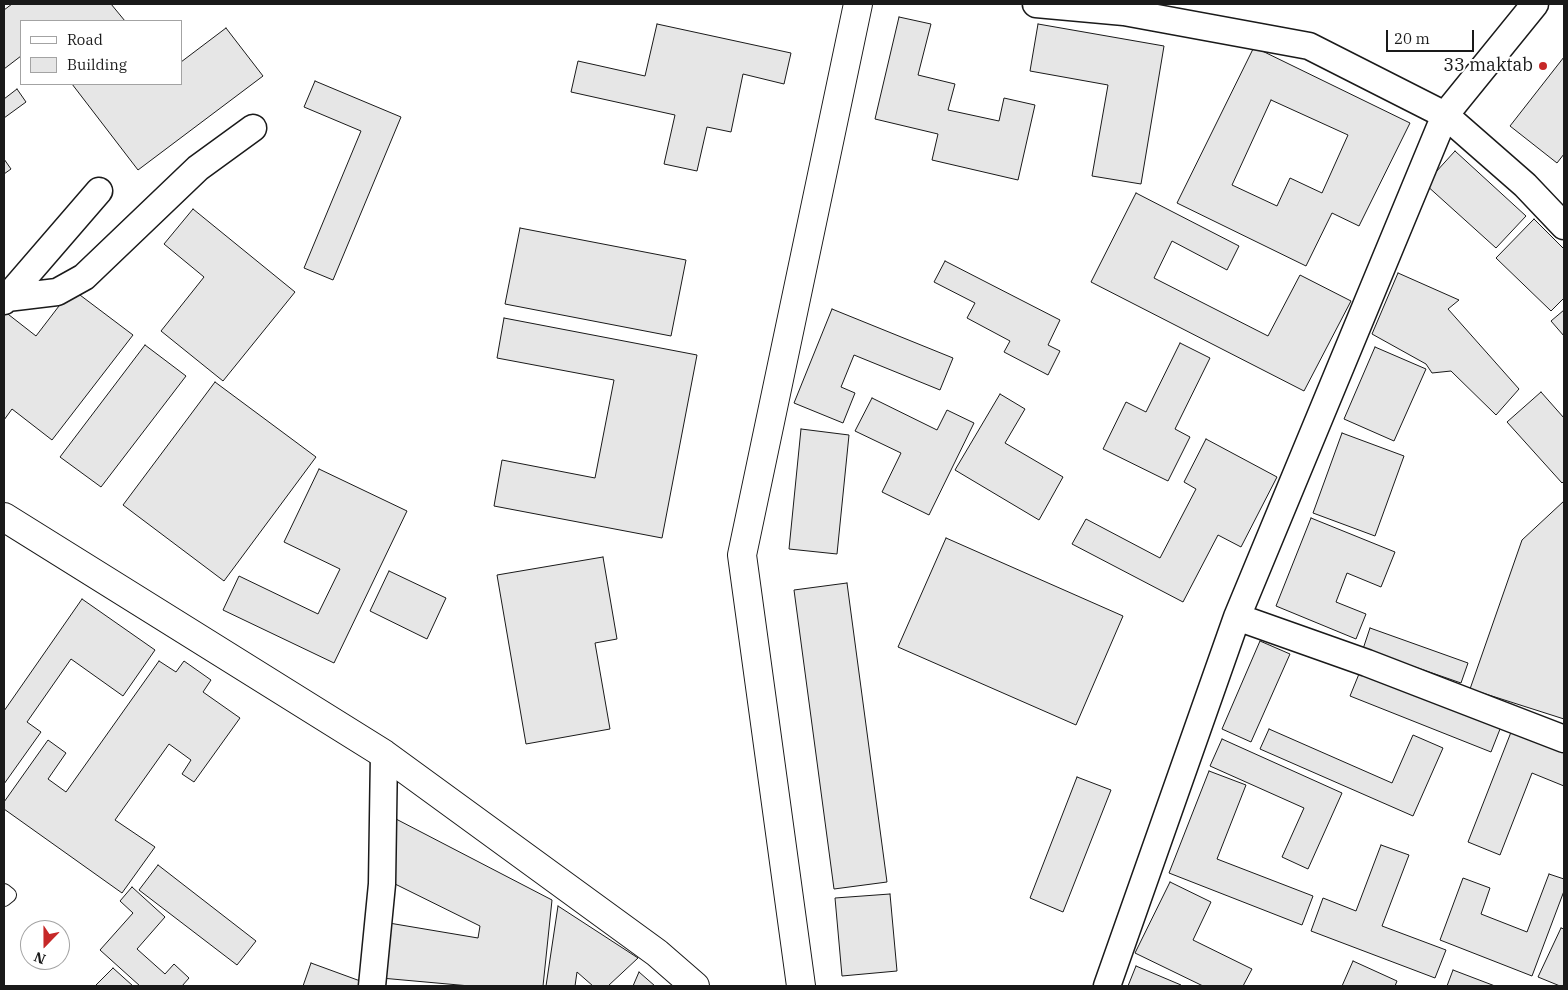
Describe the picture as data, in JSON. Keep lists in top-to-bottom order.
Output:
{
  "places": ["33 maktab"],
  "legend": ["Road", "Building"],
  "scale_bar": "20 m",
  "north": "bottom"
}
